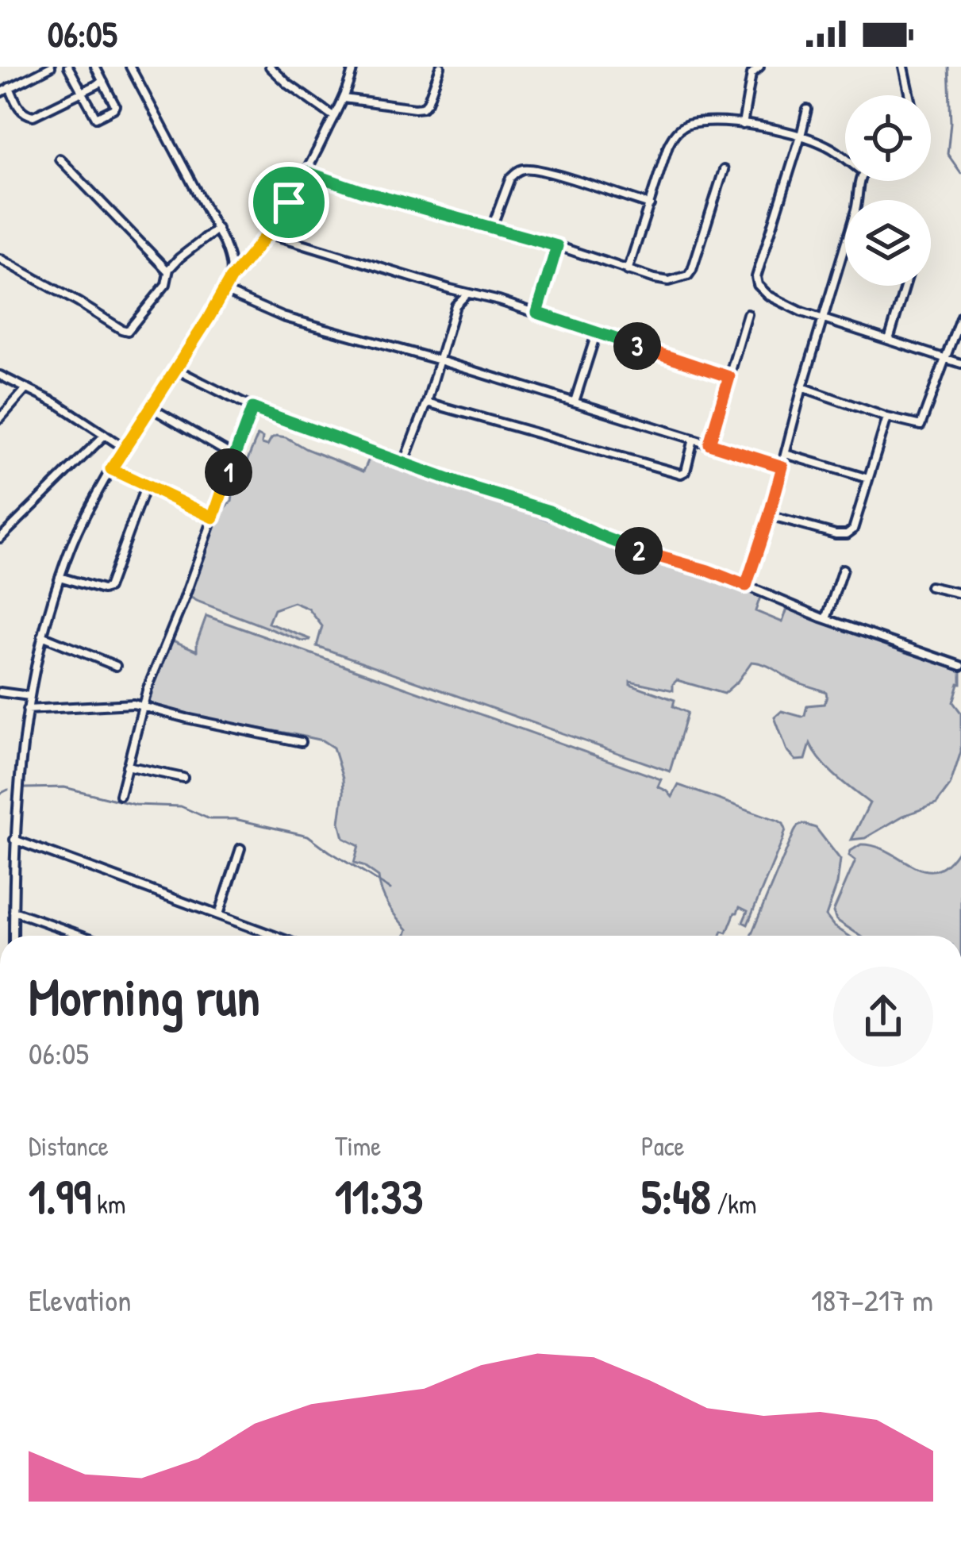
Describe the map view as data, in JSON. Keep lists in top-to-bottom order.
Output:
{
  "page": {
    "status": "06:05",
    "pins": ["3", "1", "2"],
    "heading": ["Morning run", "06:05"],
    "stats": [
      ["Distance", "1.99 km"],
      ["Time", "11:33"],
      ["Pace", "5:48 /km"]
    ],
    "chart": ["Elevation", "187–217 m"]
  }
}
